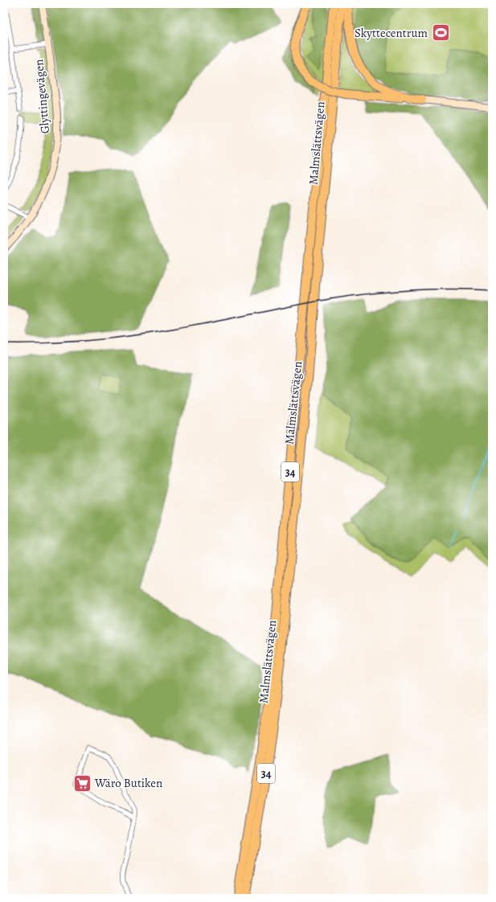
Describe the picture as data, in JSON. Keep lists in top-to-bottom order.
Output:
{
  "streets": {
    "highway": ["Malmslättsvägen", "34"],
    "street": ["Glyttingevägen"]
  },
  "places": {
    "sports": ["Skyttecentrum"],
    "supermarket": ["Wäro Butiken"]
  }
}
